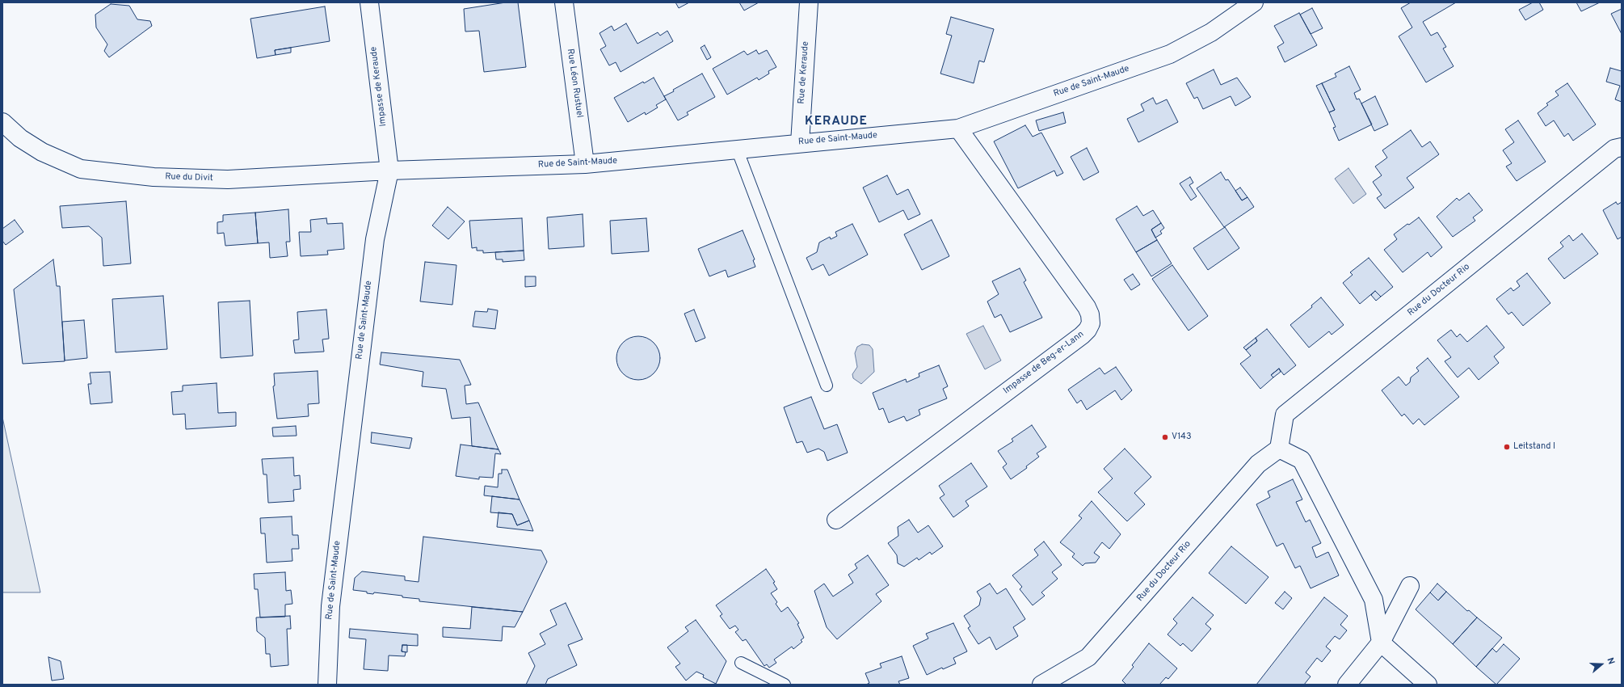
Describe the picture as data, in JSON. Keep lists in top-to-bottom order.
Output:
{
  "streets": {
    "street": [
      "Rue de Keraude",
      "Rue de Saint-Maude",
      "Rue Léon Rustuel",
      "Impasse de Keraude",
      "Rue du Divit",
      "Rue du Docteur Rio",
      "Impasse de Beg-er-Lann"
    ]
  },
  "crossings": [
    ["Rue de Keraude", "Rue de Saint-Maude"],
    ["Rue de Saint-Maude", "Rue Léon Rustuel"],
    ["Rue de Saint-Maude", "Impasse de Keraude"],
    ["Rue de Saint-Maude", "Rue du Divit"],
    ["Rue de Saint-Maude", "Impasse de Beg-er-Lann"],
    ["Impasse de Keraude", "Rue du Divit"]
  ],
  "districts": ["KERAUDE"],
  "places": ["V143", "Leitstand I"],
  "north": "right"
}
